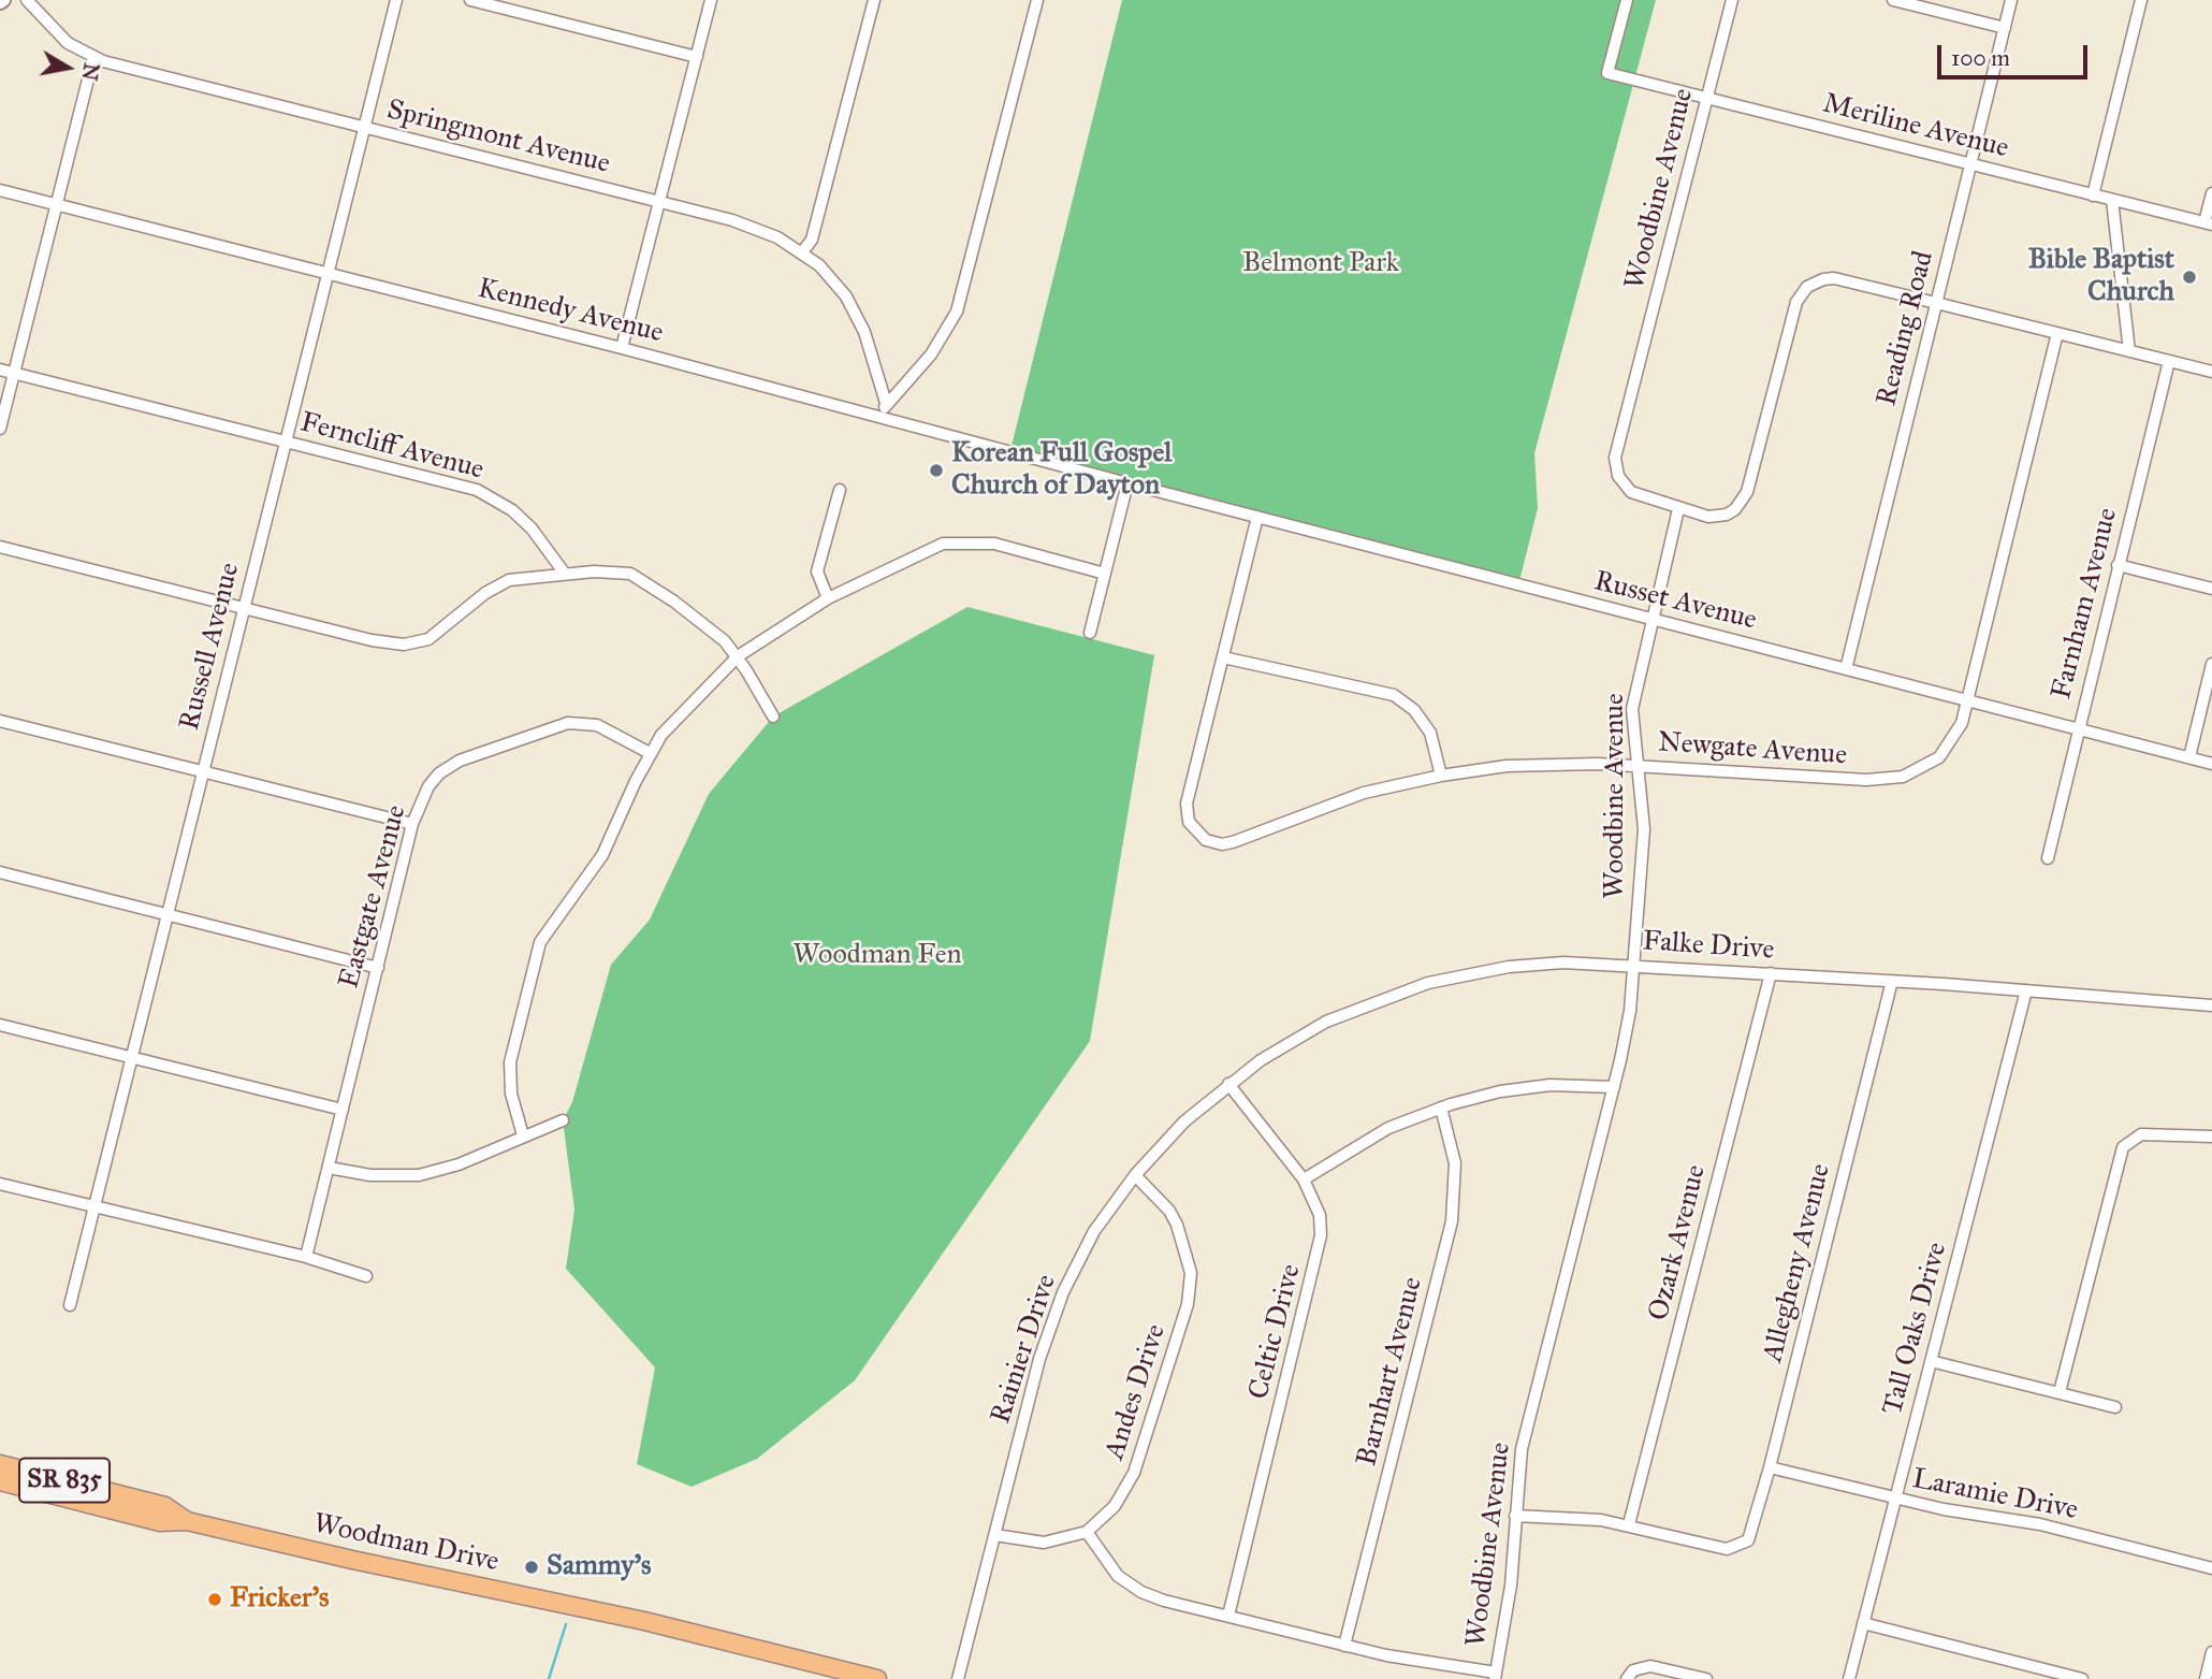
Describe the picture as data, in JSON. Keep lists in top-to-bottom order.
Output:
{
  "streets": {
    "main road": ["SR 835", "Woodman Drive"],
    "street": [
      "Meriline Avenue",
      "Springmont Avenue",
      "Woodbine Avenue",
      "Kennedy Avenue",
      "Reading Road",
      "Ferncliff Avenue",
      "Russet Avenue",
      "Farnham Avenue",
      "Russell Avenue",
      "Newgate Avenue",
      "Eastgate Avenue",
      "Falke Drive",
      "Ozark Avenue",
      "Allegheny Avenue",
      "Tall Oaks Drive",
      "Celtic Drive",
      "Rainier Drive",
      "Barnhart Avenue",
      "Andes Drive",
      "Laramie Drive"
    ]
  },
  "crossings": [
    ["Meriline Avenue", "Woodbine Avenue"],
    ["Meriline Avenue", "Reading Road"],
    ["Springmont Avenue", "Russell Avenue"],
    ["Woodbine Avenue", "Russet Avenue"],
    ["Woodbine Avenue", "Newgate Avenue"],
    ["Woodbine Avenue", "Falke Drive"],
    ["Kennedy Avenue", "Russet Avenue"],
    ["Kennedy Avenue", "Russell Avenue"],
    ["Reading Road", "Russet Avenue"],
    ["Ferncliff Avenue", "Russell Avenue"],
    ["Russet Avenue", "Farnham Avenue"],
    ["Russet Avenue", "Newgate Avenue"],
    ["Falke Drive", "Ozark Avenue"],
    ["Falke Drive", "Allegheny Avenue"],
    ["Falke Drive", "Tall Oaks Drive"],
    ["Falke Drive", "Celtic Drive"],
    ["Falke Drive", "Rainier Drive"],
    ["Ozark Avenue", "Allegheny Avenue"],
    ["Allegheny Avenue", "Laramie Drive"],
    ["Tall Oaks Drive", "Laramie Drive"],
    ["Celtic Drive", "Rainier Drive"],
    ["Rainier Drive", "Andes Drive"]
  ],
  "parks": ["Belmont Park", "Woodman Fen"],
  "places": [
    "Bible Baptist Church",
    "Korean Full Gospel Church of Dayton",
    "Sammy's",
    "Fricker's"
  ],
  "scale_bar": "100 m",
  "north": "right"
}
